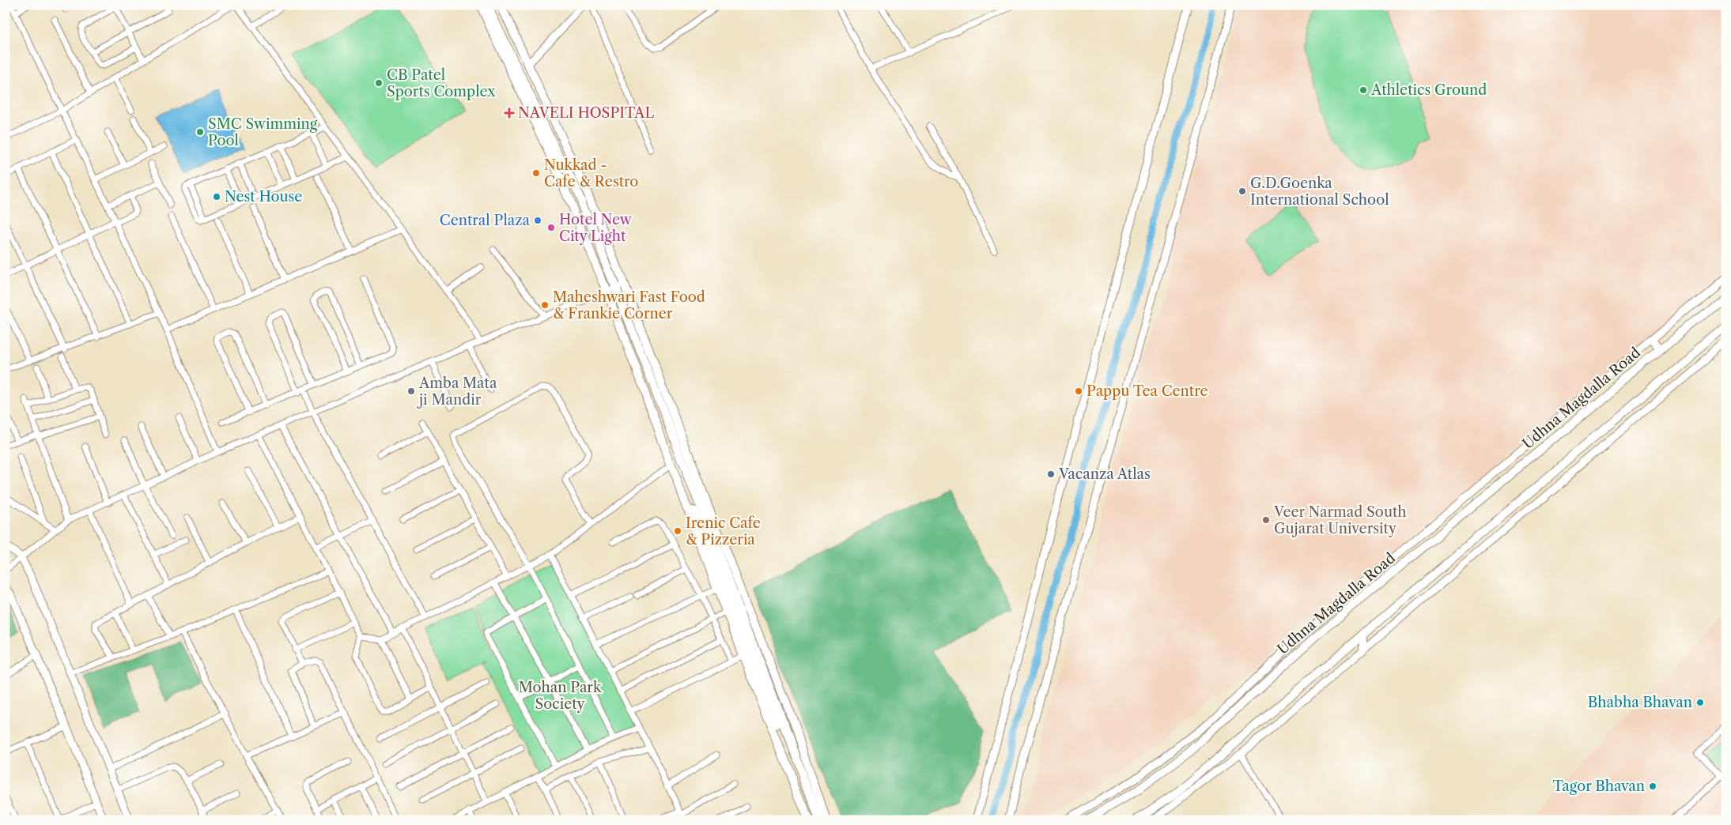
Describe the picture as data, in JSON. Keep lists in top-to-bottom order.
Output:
{
  "streets": {
    "main road": ["Udhna Magdalla Road"]
  },
  "parks": ["Mohan Park Society"],
  "places": {
    "other": [
      "CB Patel Sports Complex",
      "Athletics Ground",
      "SMC Swimming Pool",
      "Nukkad - Cafe & Restro",
      "G.D.Goenka International School",
      "Nest House",
      "Central Plaza",
      "Hotel New City Light",
      "Maheshwari Fast Food & Frankie Corner",
      "Amba Mata ji Mandir",
      "Pappu Tea Centre",
      "Vacanza Atlas",
      "Veer Narmad South Gujarat University",
      "Irenic Cafe & Pizzeria",
      "Bhabha Bhavan",
      "Tagor Bhavan"
    ],
    "health": ["NAVELI HOSPITAL"]
  }
}
